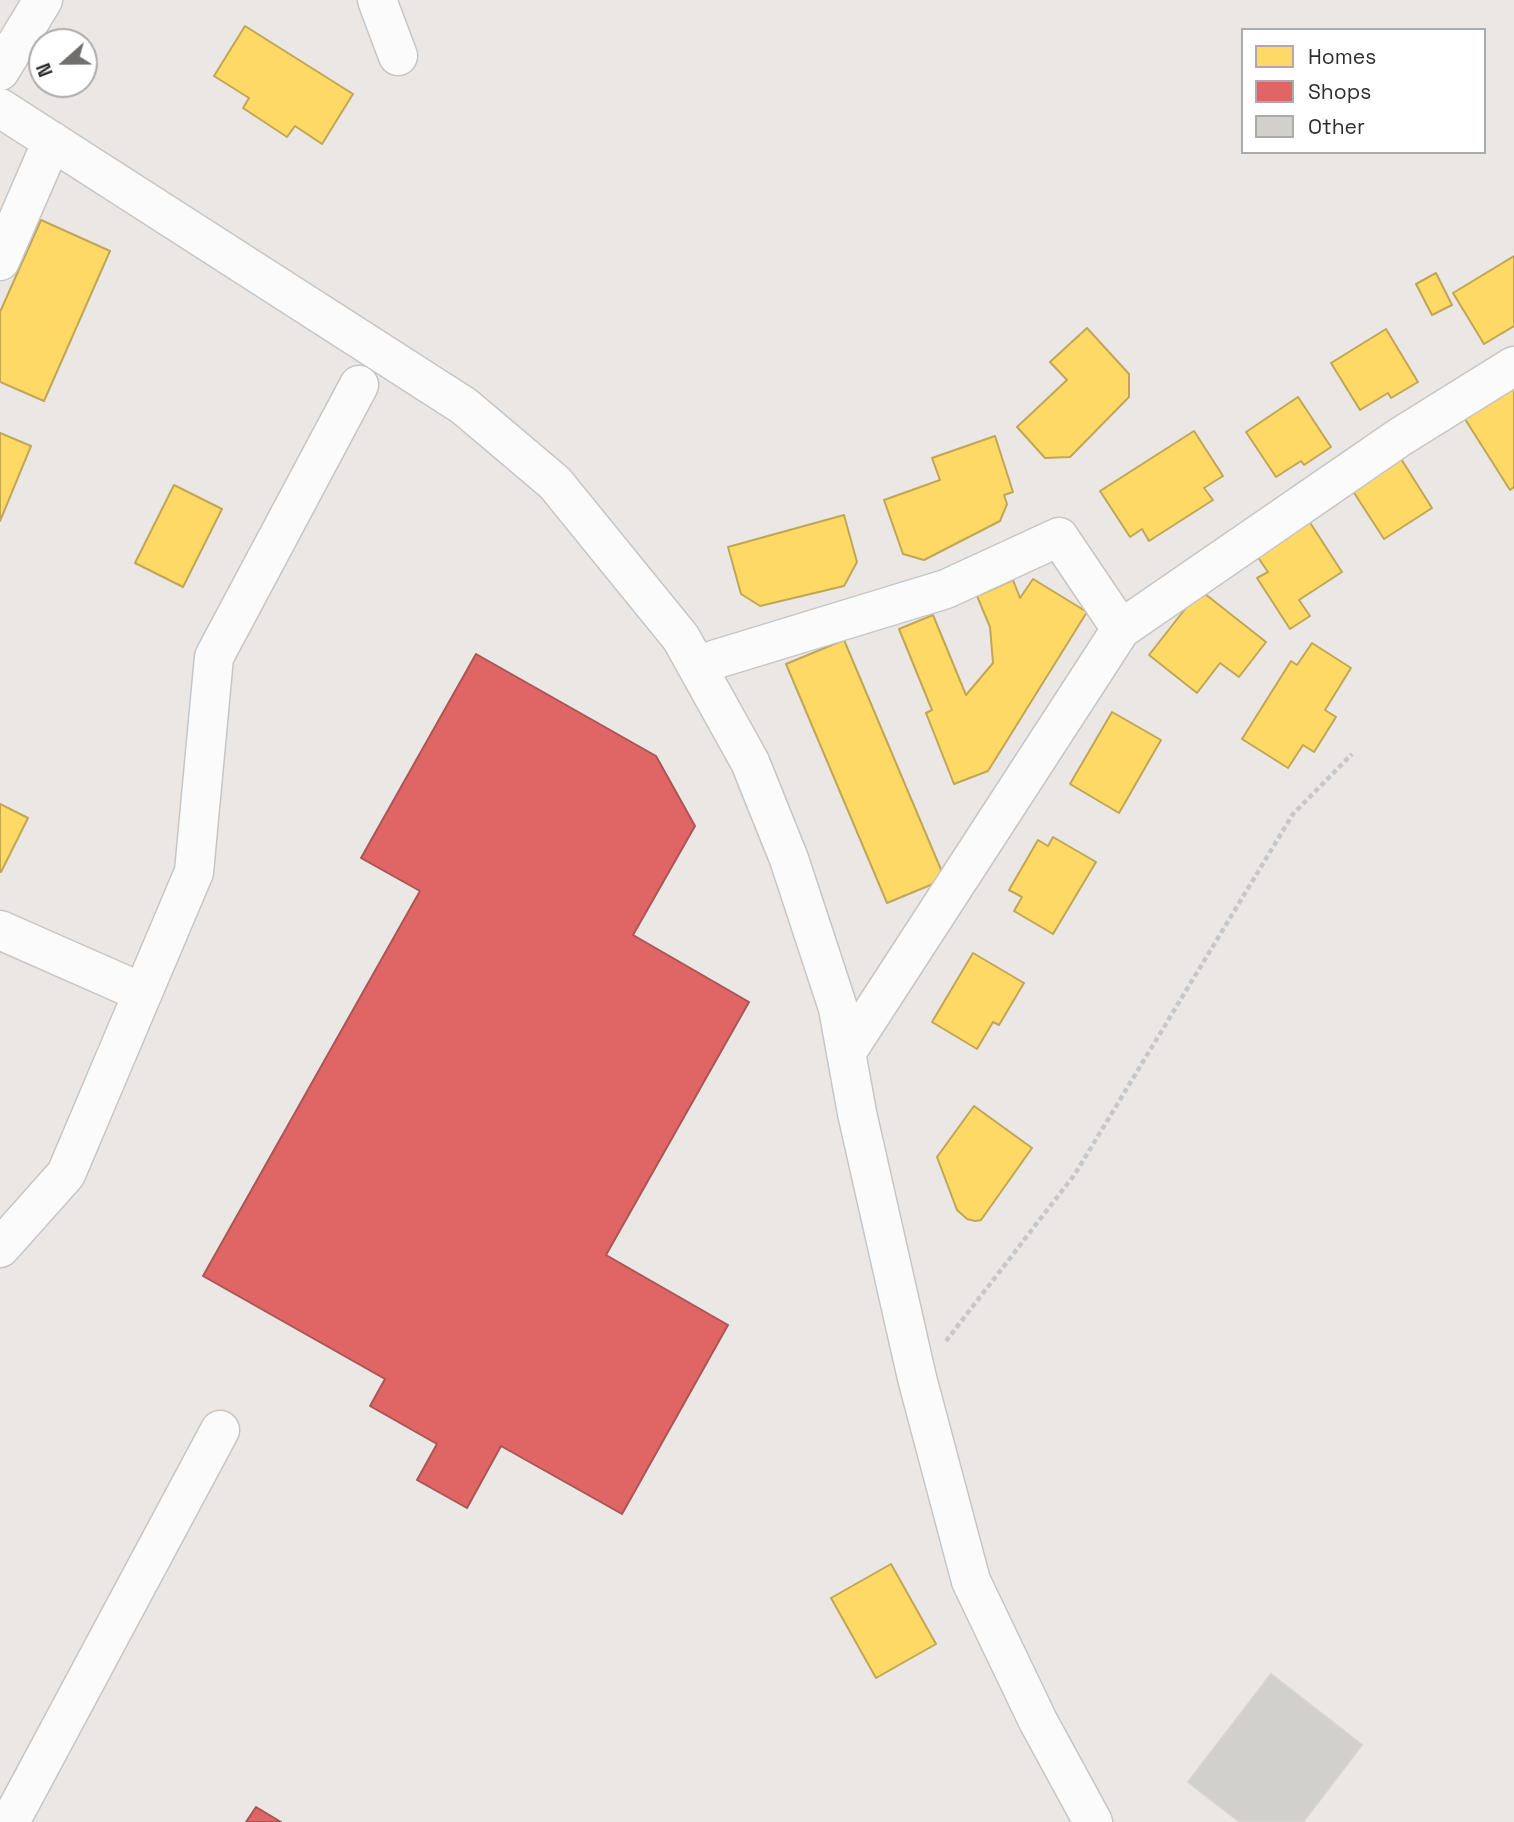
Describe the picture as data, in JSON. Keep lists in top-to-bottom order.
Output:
{
  "legend": ["Homes", "Shops", "Other"],
  "north": "left"
}
